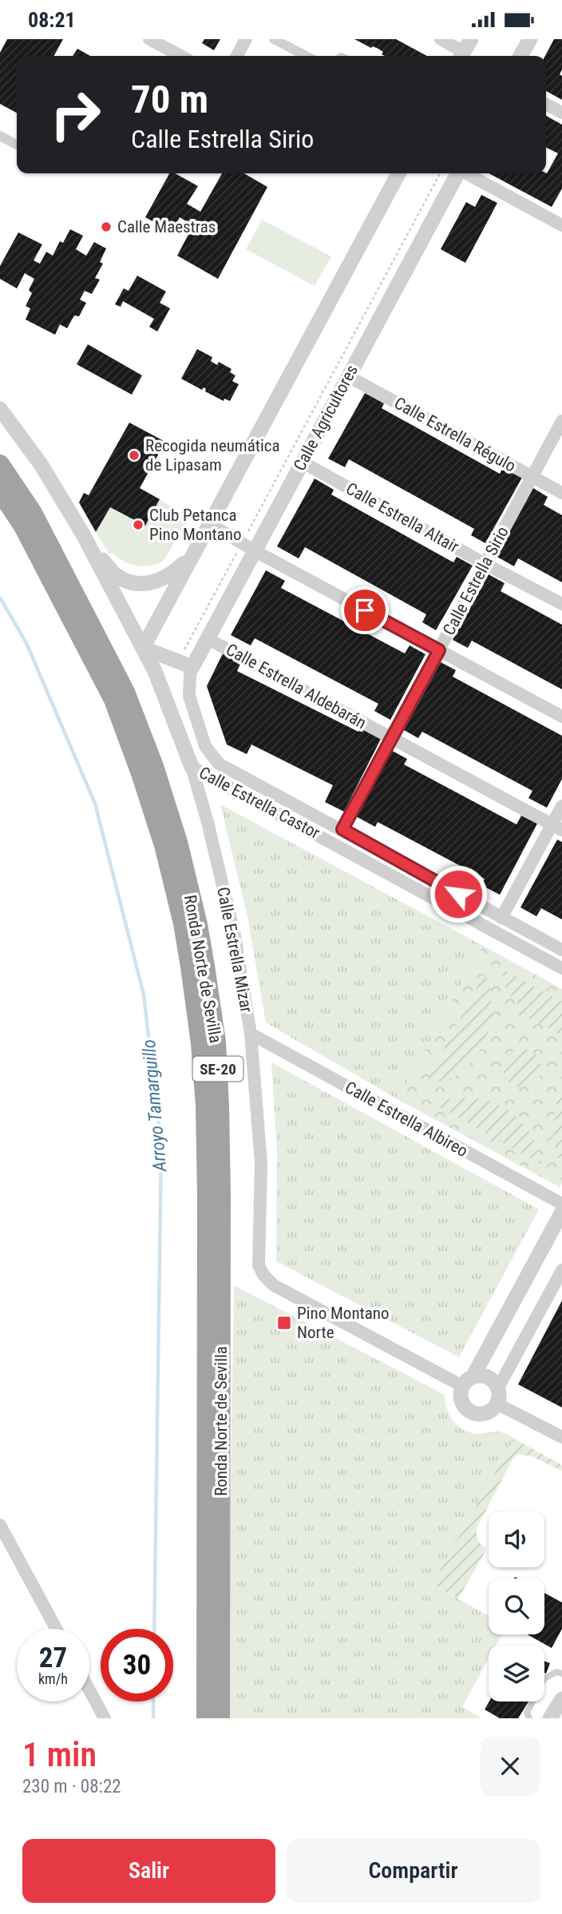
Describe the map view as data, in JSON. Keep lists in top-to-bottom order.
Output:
{
  "streets": {
    "highway": ["Ronda Norte de Sevilla", "SE-20"],
    "street": [
      "Calle Agricultores",
      "Calle Estrella Régulo",
      "Calle Estrella Altair",
      "Calle Estrella Sirio",
      "Calle Estrella Aldebarán",
      "Calle Estrella Castor",
      "Calle Estrella Mizar",
      "Calle Estrella Albireo"
    ]
  },
  "crossings": [
    ["Calle Agricultores", "Calle Estrella Régulo"],
    ["Calle Agricultores", "Calle Estrella Altair"],
    ["Calle Agricultores", "Calle Estrella Aldebarán"],
    ["Calle Agricultores", "Calle Estrella Castor"],
    ["Calle Estrella Régulo", "Calle Estrella Sirio"],
    ["Calle Estrella Altair", "Calle Estrella Sirio"],
    ["Calle Estrella Sirio", "Calle Estrella Aldebarán"],
    ["Calle Estrella Sirio", "Calle Estrella Castor"],
    ["Calle Estrella Castor", "Calle Estrella Mizar"],
    ["Calle Estrella Mizar", "Calle Estrella Albireo"]
  ],
  "water": ["Arroyo Tamarguillo"],
  "places": {
    "other": ["Calle Maestras", "Recogida neumática de Lipasam", "Club Petanca Pino Montano"],
    "transit": ["Pino Montano Norte"]
  },
  "page": {
    "status": "08:21",
    "turn": ["70 m", "Calle Estrella Sirio"],
    "speed": "27 km/h",
    "limit": "30",
    "heading": ["1 min", "230 m · 08:22"],
    "buttons": ["Salir", "Compartir"]
  }
}
